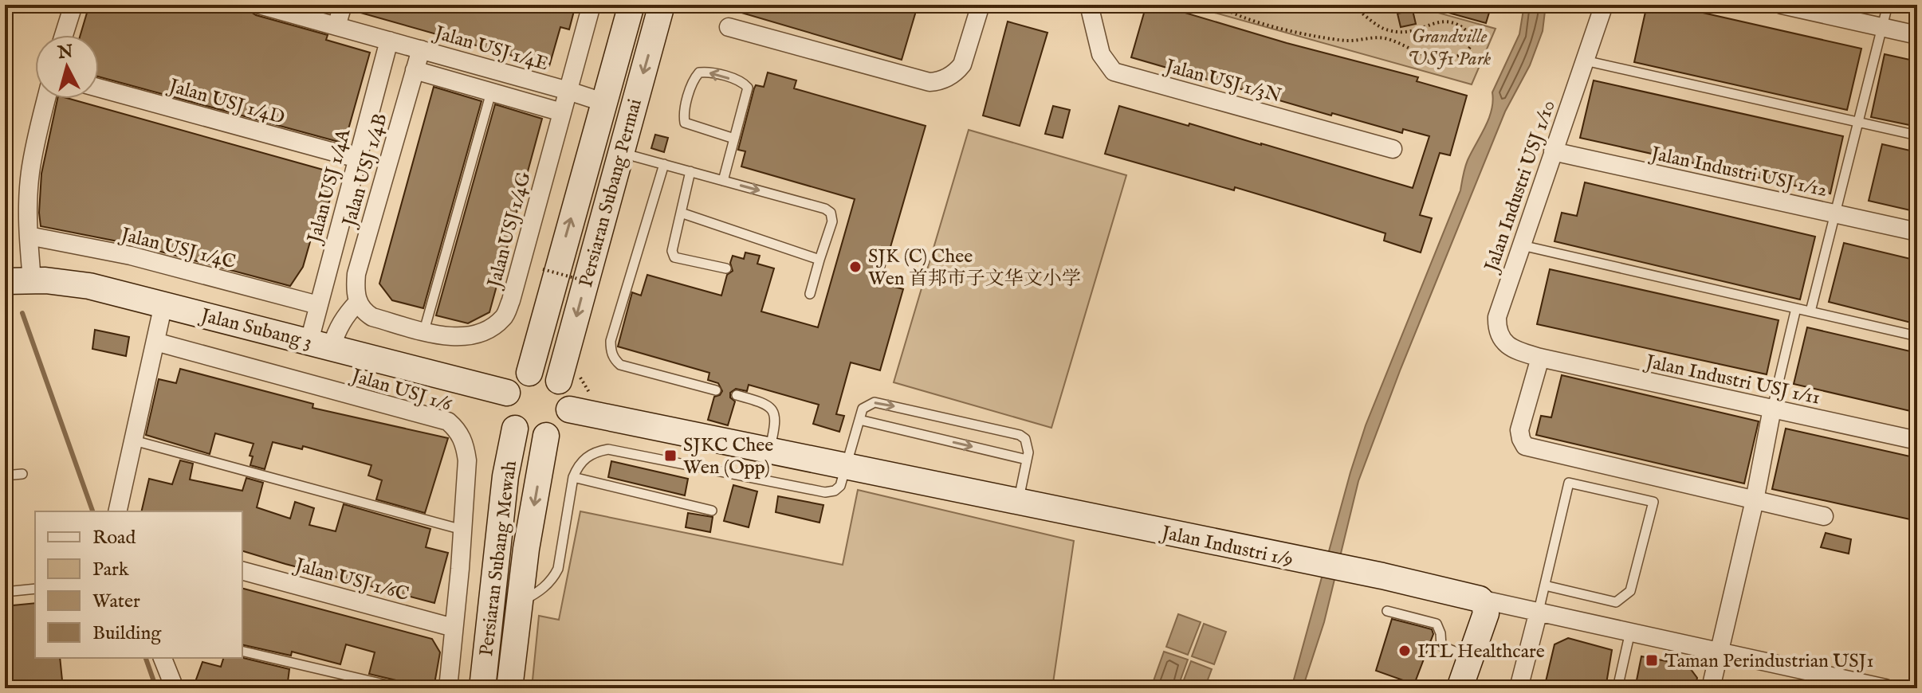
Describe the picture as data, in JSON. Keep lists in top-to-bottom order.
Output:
{
  "streets": {
    "street": [
      "Jalan USJ 1/4E",
      "Jalan USJ 1/3N",
      "Jalan USJ 1/4D",
      "Jalan USJ 1/4B",
      "Jalan Industri USJ 1/12",
      "Jalan USJ 1/4A",
      "Jalan Industri USJ 1/10",
      "Persiaran Subang Permai",
      "Jalan USJ 1/4G",
      "Jalan USJ 1/4C",
      "Jalan Subang 3",
      "Jalan Industri USJ 1/11",
      "Jalan USJ 1/6",
      "Jalan Industri 1/9",
      "Persiaran Subang Mewah",
      "Jalan USJ 1/6C"
    ]
  },
  "crossings": [
    ["Jalan USJ 1/4E", "Jalan USJ 1/4B"],
    ["Jalan USJ 1/4E", "Jalan USJ 1/4A"],
    ["Jalan USJ 1/4E", "Persiaran Subang Permai"],
    ["Jalan USJ 1/4E", "Jalan USJ 1/4G"],
    ["Jalan USJ 1/4D", "Jalan USJ 1/4A"],
    ["Jalan Industri USJ 1/12", "Jalan Industri USJ 1/10"],
    ["Jalan USJ 1/4A", "Jalan USJ 1/4C"],
    ["Jalan USJ 1/4A", "Jalan Subang 3"],
    ["Jalan Industri USJ 1/10", "Jalan Industri USJ 1/11"],
    ["Persiaran Subang Permai", "Jalan Subang 3"],
    ["Persiaran Subang Permai", "Jalan Industri 1/9"],
    ["Persiaran Subang Permai", "Persiaran Subang Mewah"],
    ["Jalan Subang 3", "Jalan Industri 1/9"],
    ["Jalan Subang 3", "Persiaran Subang Mewah"],
    ["Jalan USJ 1/6", "Jalan USJ 1/6C"],
    ["Jalan Industri 1/9", "Persiaran Subang Mewah"]
  ],
  "parks": ["Grandville USJ1 Park"],
  "places": {
    "other": ["SJK (C) Chee Wen 首邦市子文华文小学", "ITL Healthcare"],
    "transit": ["SJKC Chee Wen (Opp)", "Taman Perindustrian USJ1"]
  },
  "legend": [
    "Road",
    "Park",
    "Water",
    "Building"
  ],
  "north": "top"
}
